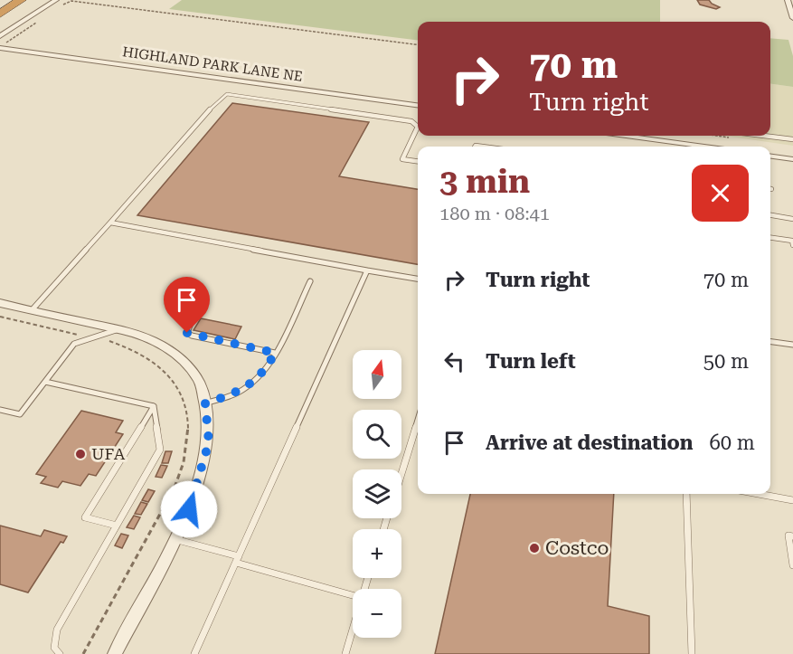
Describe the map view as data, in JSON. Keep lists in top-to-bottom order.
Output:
{
  "streets": {
    "street": ["HIGHLAND PARK LANE NE"]
  },
  "places": ["UFA", "Costco"],
  "north": "top",
  "page": {
    "turn": ["70 m", "Turn right"],
    "heading": ["3 min", "180 m · 08:41"],
    "list": [
      {
        "name": "Turn right",
        "value": "70 m"
      },
      {
        "name": "Turn left",
        "value": "50 m"
      },
      {
        "name": "Arrive at destination",
        "value": "60 m"
      }
    ],
    "map_buttons": ["+", "−"]
  }
}
